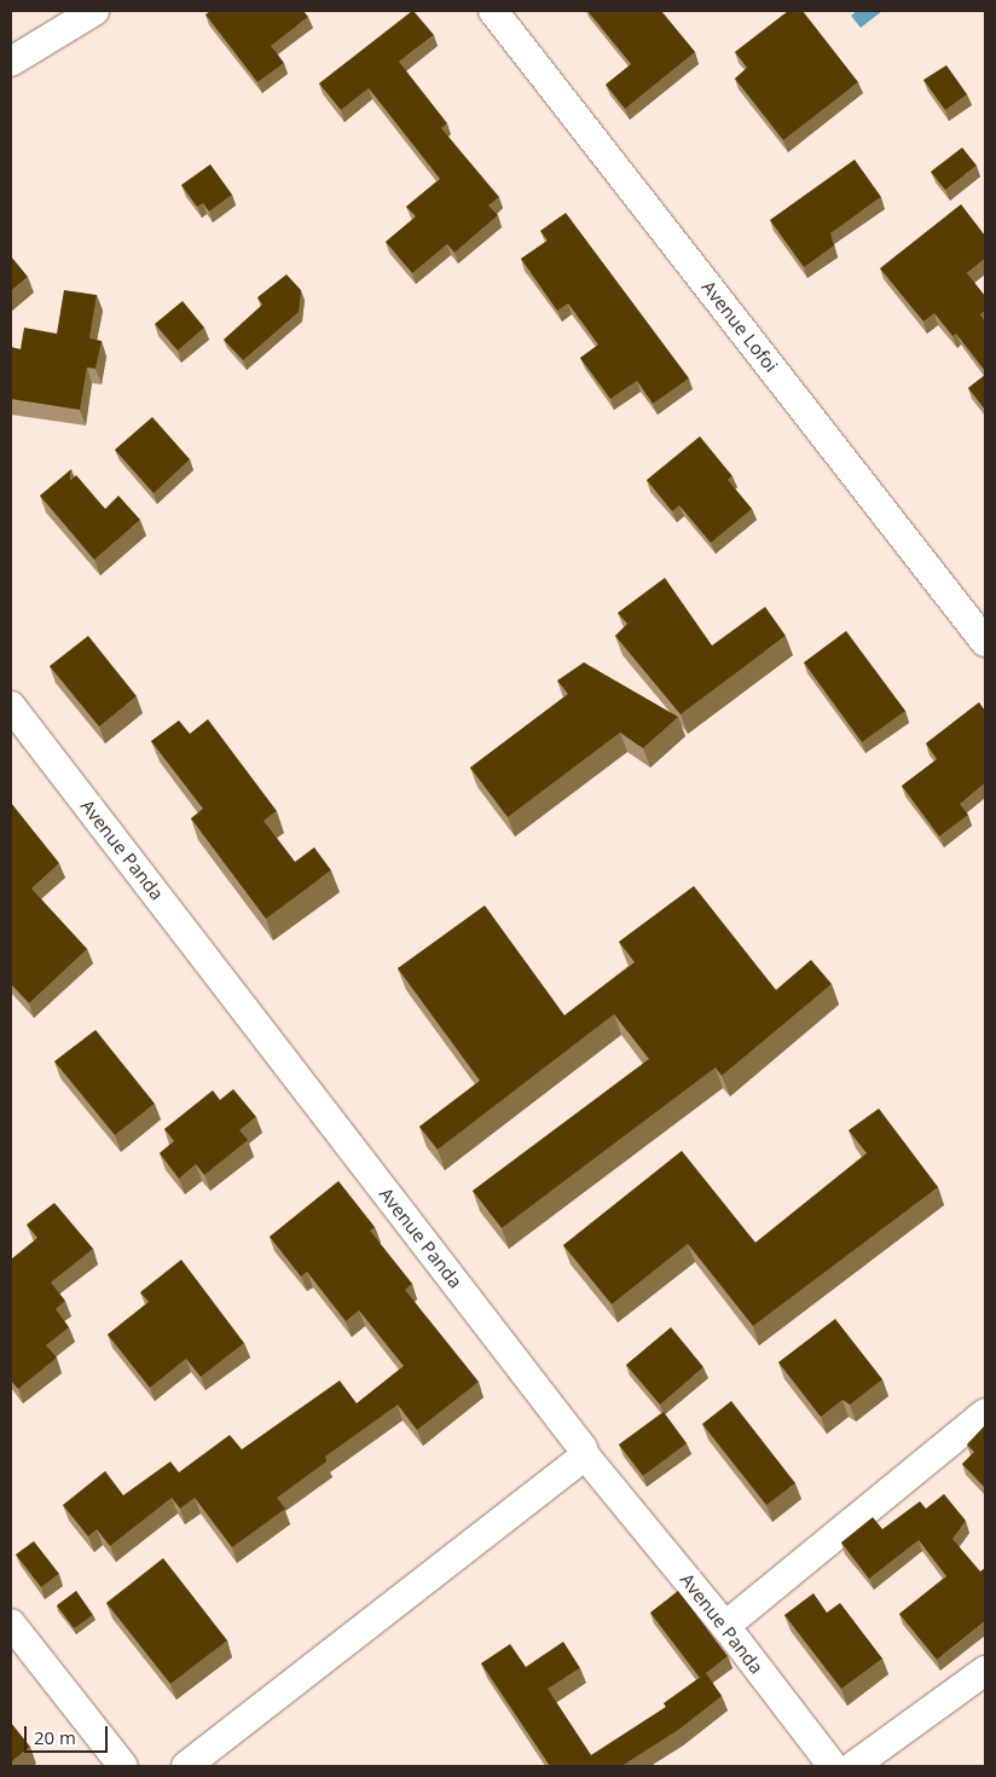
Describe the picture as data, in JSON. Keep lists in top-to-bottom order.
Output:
{
  "streets": {
    "street": ["Avenue Lofoi", "Avenue Panda"]
  },
  "scale_bar": "20 m"
}
